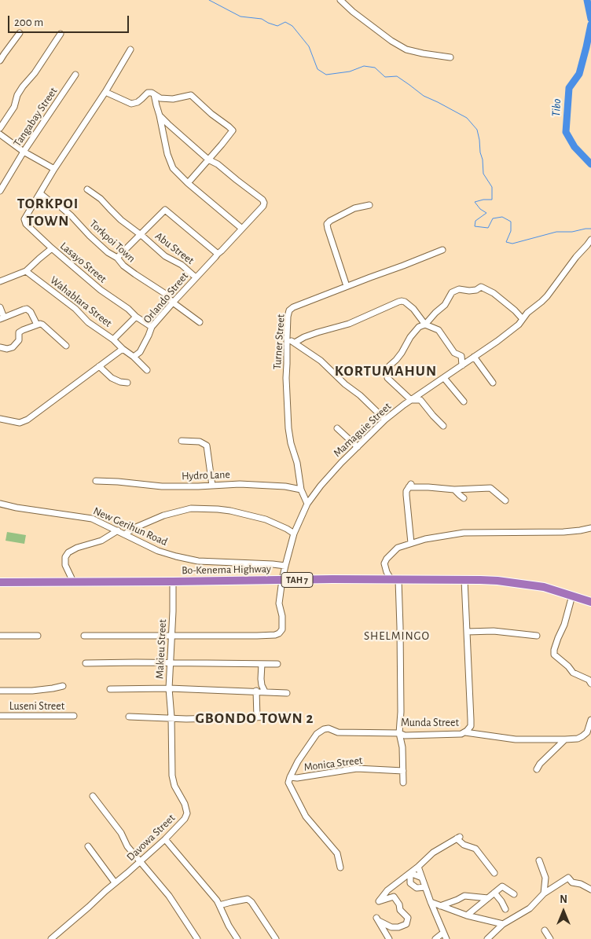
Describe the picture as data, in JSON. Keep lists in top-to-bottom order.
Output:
{
  "streets": {
    "highway": ["Bo-Kenema Highway", "TAH 7"],
    "street": [
      "Tangabay Street",
      "Torkpoi Town",
      "Abu Street",
      "Lasayo Street",
      "Orlando Street",
      "Wahablara Street",
      "Turner Street",
      "Mamaguie Street",
      "Hydro Lane",
      "New Gerihun Road",
      "Makieu Street",
      "Luseni Street",
      "Munda Street",
      "Monica Street",
      "Davowa Street"
    ]
  },
  "crossings": [
    ["Torkpoi Town", "Abu Street"],
    ["Torkpoi Town", "Lasayo Street"],
    ["Torkpoi Town", "Orlando Street"],
    ["Abu Street", "Orlando Street"],
    ["Lasayo Street", "Orlando Street"],
    ["Turner Street", "Hydro Lane"],
    ["Mamaguie Street", "New Gerihun Road"],
    ["Bo-Kenema Highway", "Makieu Street"],
    ["Bo-Kenema Highway", "Munda Street"],
    ["Makieu Street", "Davowa Street"],
    ["Munda Street", "Monica Street"]
  ],
  "districts": [
    "TORKPOI TOWN",
    "KORTUMAHUN",
    "SHELMINGO",
    "GBONDO TOWN 2"
  ],
  "water": ["Tibo"],
  "scale_bar": "200 m",
  "north": "top"
}
